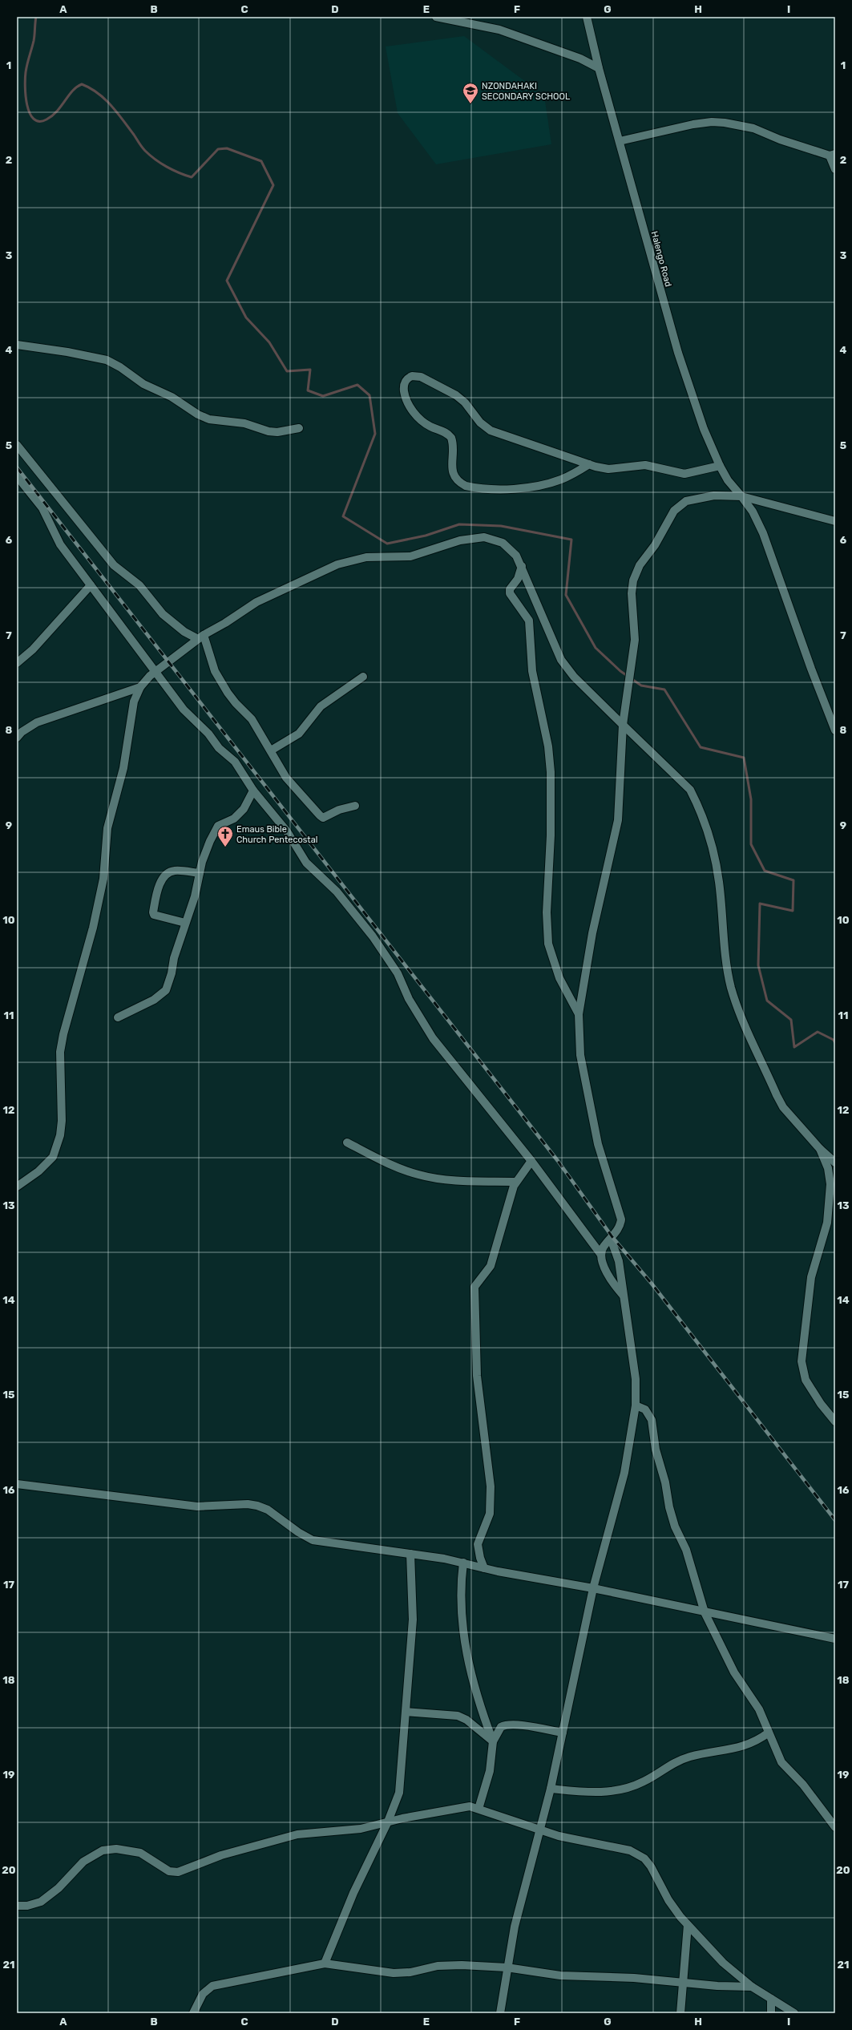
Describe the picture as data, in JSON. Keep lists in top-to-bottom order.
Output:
{
  "streets": {
    "street": ["Halengo Road"]
  },
  "places": {
    "school or university": ["NZONDAHAKI SECONDARY SCHOOL"],
    "church": ["Emaus Bible Church Pentecostal"]
  },
  "grid": {
    "columns": [
      "A",
      "B",
      "C",
      "D",
      "E",
      "F",
      "G",
      "H",
      "I"
    ],
    "rows": [
      "1",
      "2",
      "3",
      "4",
      "5",
      "6",
      "7",
      "8",
      "9",
      "10",
      "11",
      "12",
      "13",
      "14",
      "15",
      "16",
      "17",
      "18",
      "19",
      "20",
      "21"
    ]
  }
}
